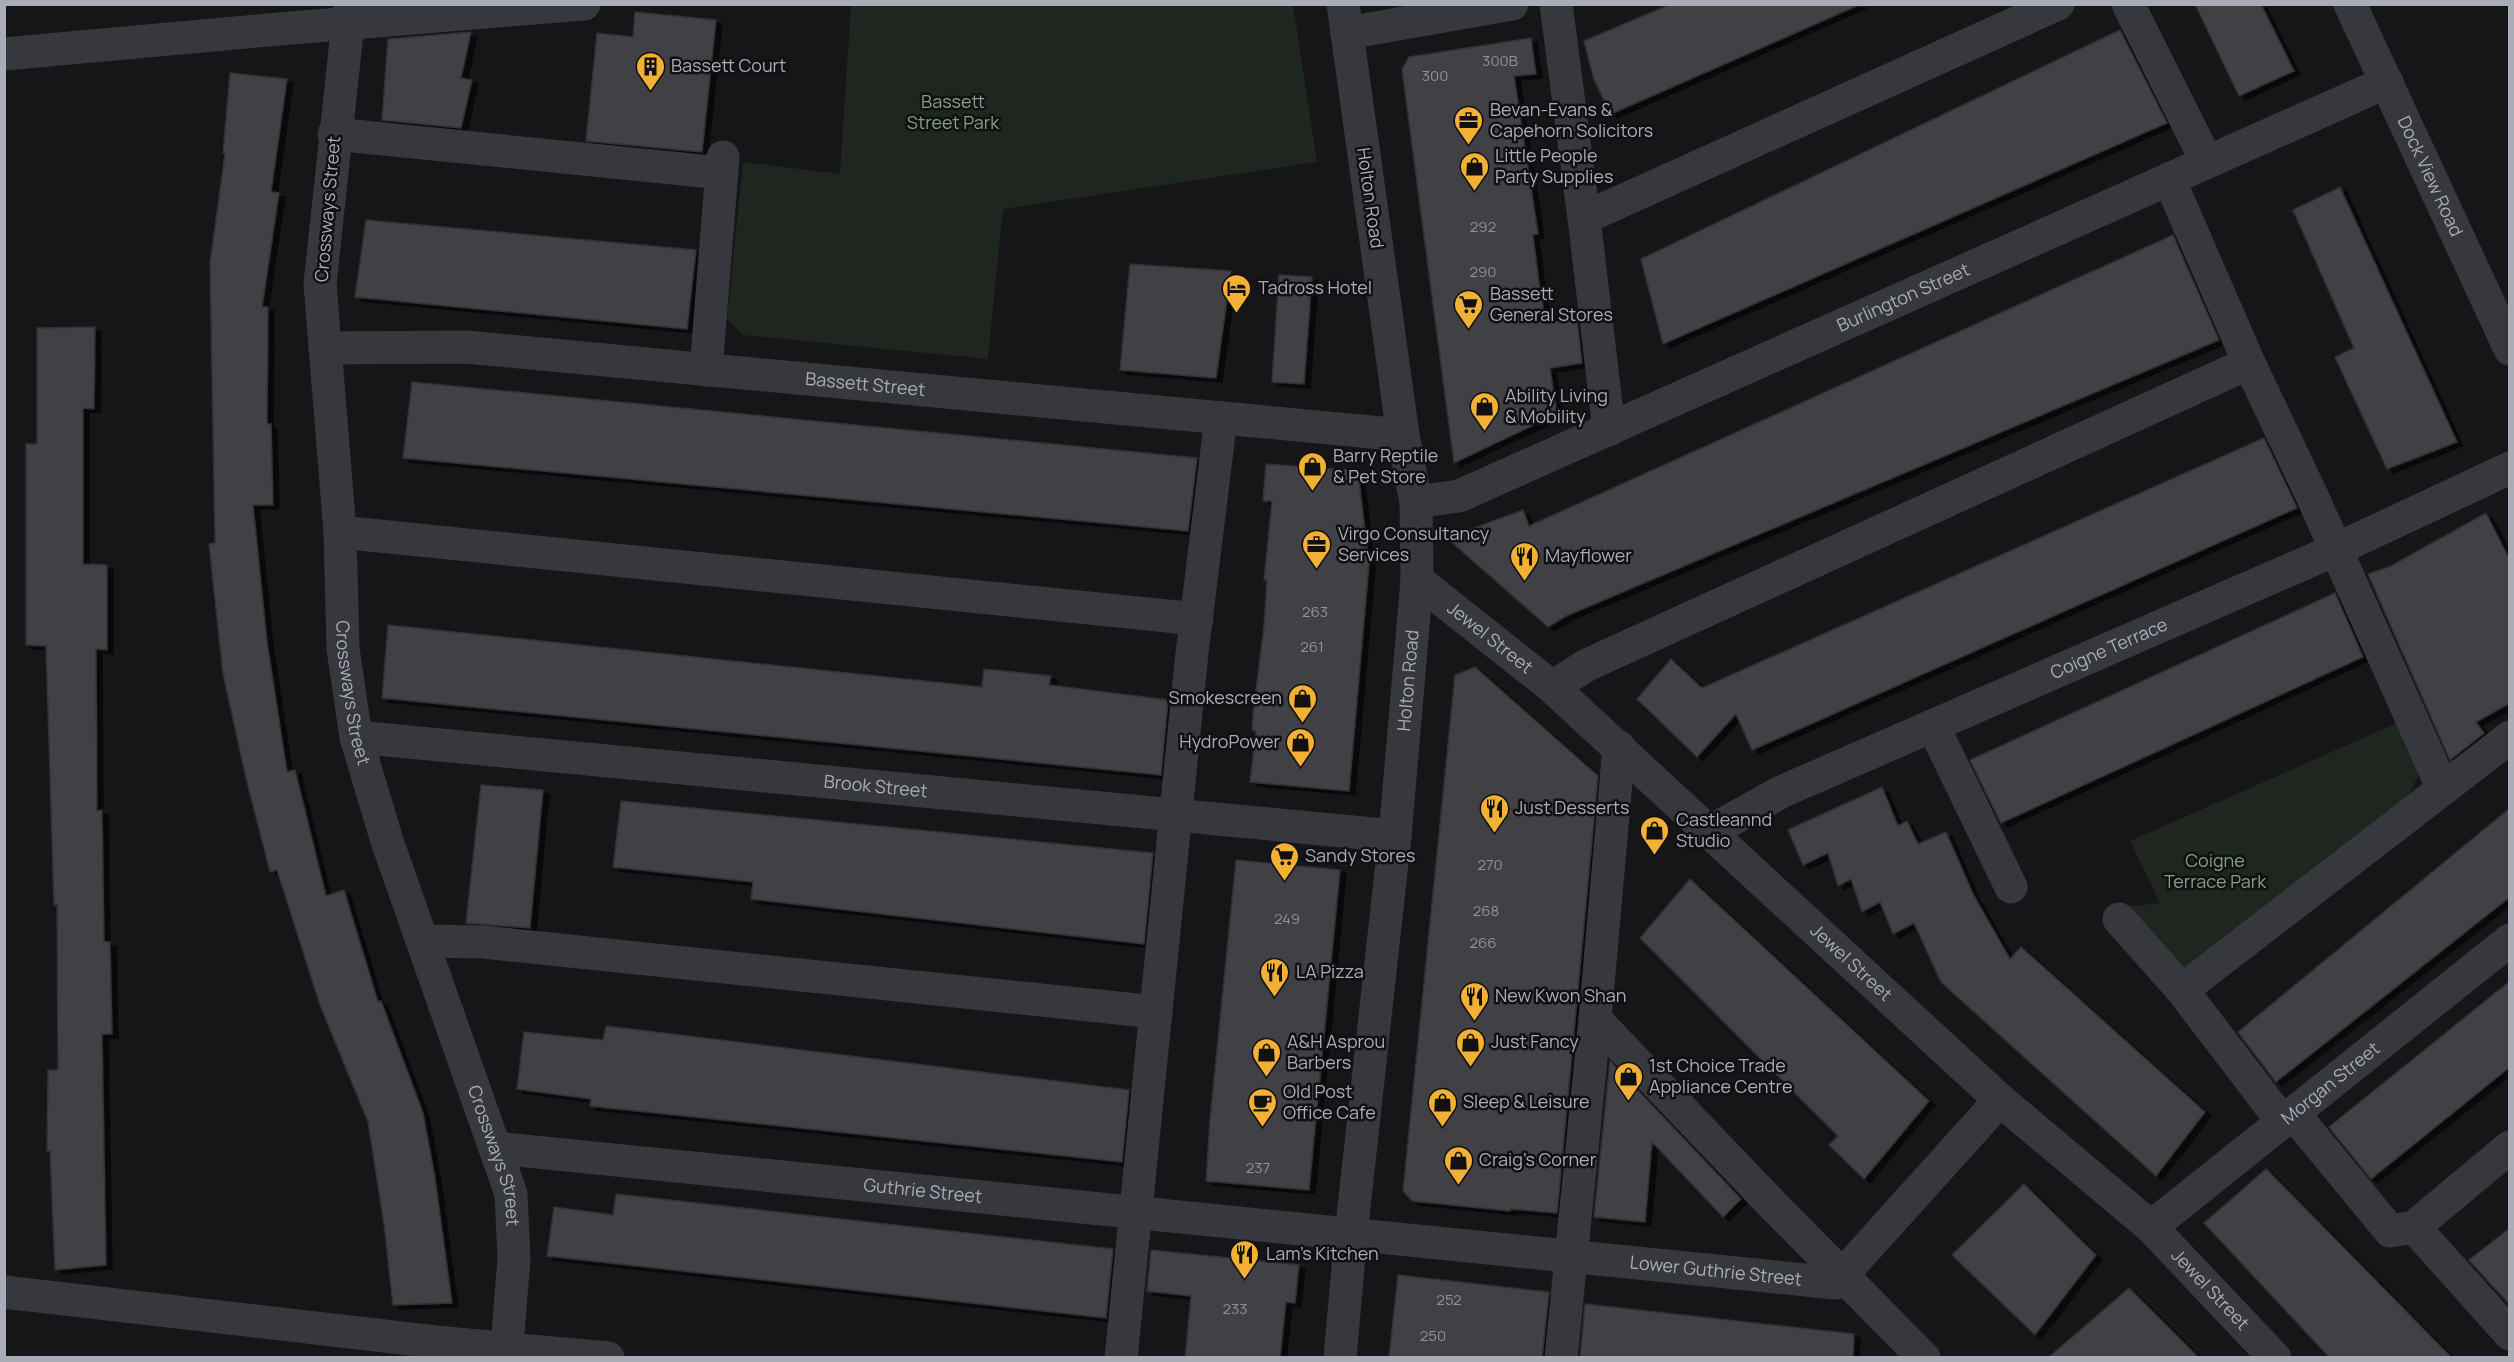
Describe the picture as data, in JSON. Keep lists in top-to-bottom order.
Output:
{
  "streets": {
    "street": [
      "Dock View Road",
      "Holton Road",
      "Crossways Street",
      "Burlington Street",
      "Bassett Street",
      "Jewel Street",
      "Coigne Terrace",
      "Brook Street",
      "Morgan Street",
      "Guthrie Street",
      "Lower Guthrie Street"
    ]
  },
  "crossings": [
    ["Dock View Road", "Burlington Street"],
    ["Holton Road", "Burlington Street"],
    ["Holton Road", "Bassett Street"],
    ["Holton Road", "Jewel Street"],
    ["Holton Road", "Brook Street"],
    ["Holton Road", "Guthrie Street"],
    ["Holton Road", "Lower Guthrie Street"],
    ["Crossways Street", "Bassett Street"],
    ["Crossways Street", "Brook Street"],
    ["Crossways Street", "Guthrie Street"],
    ["Jewel Street", "Coigne Terrace"],
    ["Jewel Street", "Morgan Street"],
    ["Guthrie Street", "Lower Guthrie Street"]
  ],
  "parks": ["Bassett Street Park", "Coigne Terrace Park"],
  "places": {
    "building": ["Bassett Court"],
    "office": ["Bevan-Evans & Capehorn Solicitors", "Virgo Consultancy Services"],
    "shop": [
      "Little People Party Supplies",
      "Ability Living & Mobility",
      "Barry Reptile & Pet Store",
      "Smokescreen",
      "HydroPower",
      "Castleannd Studio",
      "Just Fancy",
      "A&H Asprou Barbers",
      "1st Choice Trade Appliance Centre",
      "Sleep & Leisure",
      "Craig's Corner"
    ],
    "hotel": ["Tadross Hotel"],
    "supermarket": ["Bassett General Stores", "Sandy Stores"],
    "restaurant": [
      "Mayflower",
      "Just Desserts",
      "LA Pizza",
      "New Kwon Shan",
      "Lam's Kitchen"
    ],
    "cafe": ["Old Post Office Cafe"]
  },
  "house_numbers": [
    "300B",
    "300",
    "292",
    "290",
    "263",
    "261",
    "270",
    "268",
    "249",
    "266",
    "237",
    "252",
    "233",
    "250"
  ]
}
